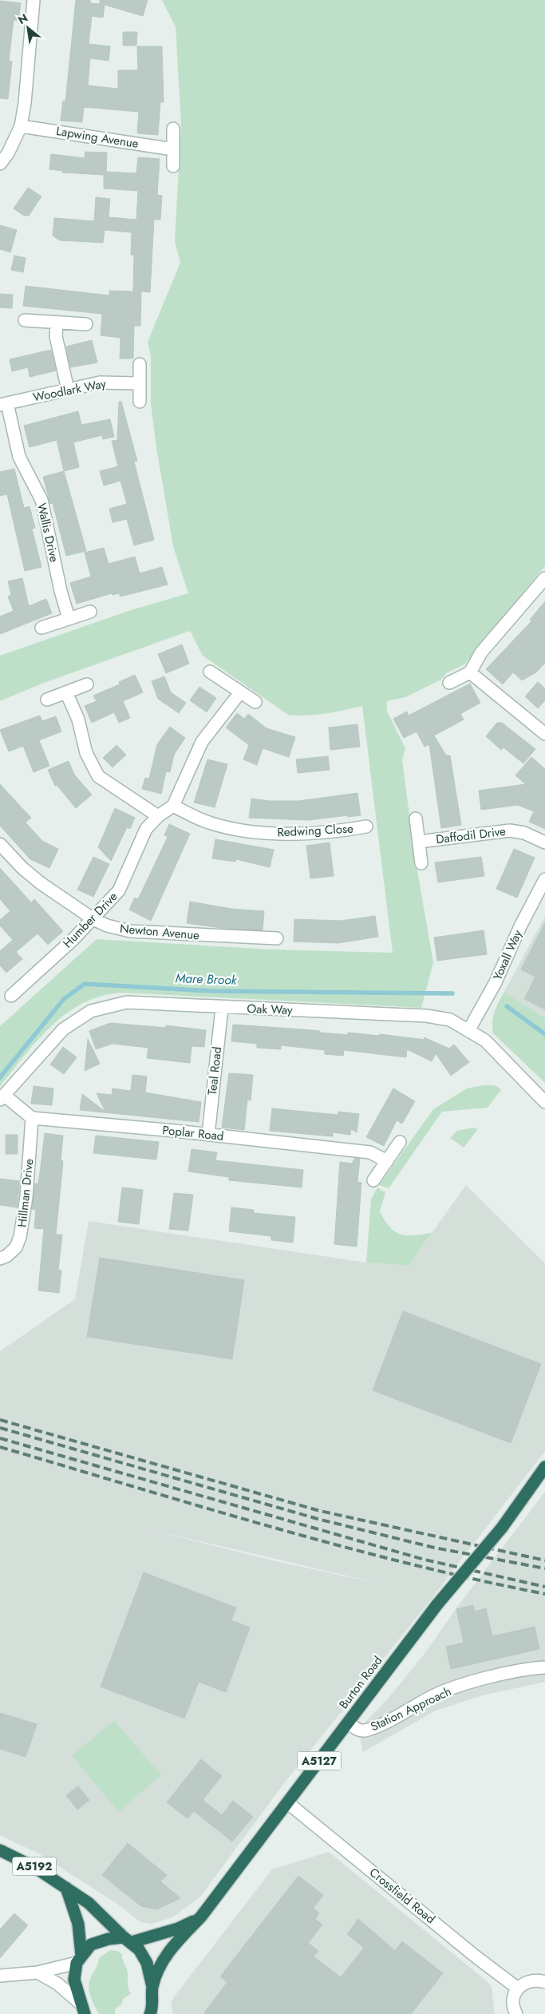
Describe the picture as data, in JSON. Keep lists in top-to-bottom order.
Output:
{
  "streets": {
    "highway": ["Burton Road", "A5127", "A5192"],
    "street": [
      "Lapwing Avenue",
      "Woodlark Way",
      "Wallis Drive",
      "Redwing Close",
      "Daffodil Drive",
      "Humber Drive",
      "Newton Avenue",
      "Yoxall Way",
      "Oak Way",
      "Teal Road",
      "Poplar Road",
      "Hillman Drive",
      "Station Approach",
      "Crossfield Road"
    ]
  },
  "crossings": [
    ["Woodlark Way", "Wallis Drive"],
    ["Redwing Close", "Humber Drive"],
    ["Humber Drive", "Newton Avenue"],
    ["Yoxall Way", "Oak Way"],
    ["Oak Way", "Teal Road"],
    ["Teal Road", "Poplar Road"],
    ["Poplar Road", "Hillman Drive"],
    ["Burton Road", "Station Approach"],
    ["Burton Road", "A5127"],
    ["Burton Road", "Crossfield Road"],
    ["A5127", "A5192"]
  ],
  "water": ["Mare Brook"],
  "north": "top left"
}
